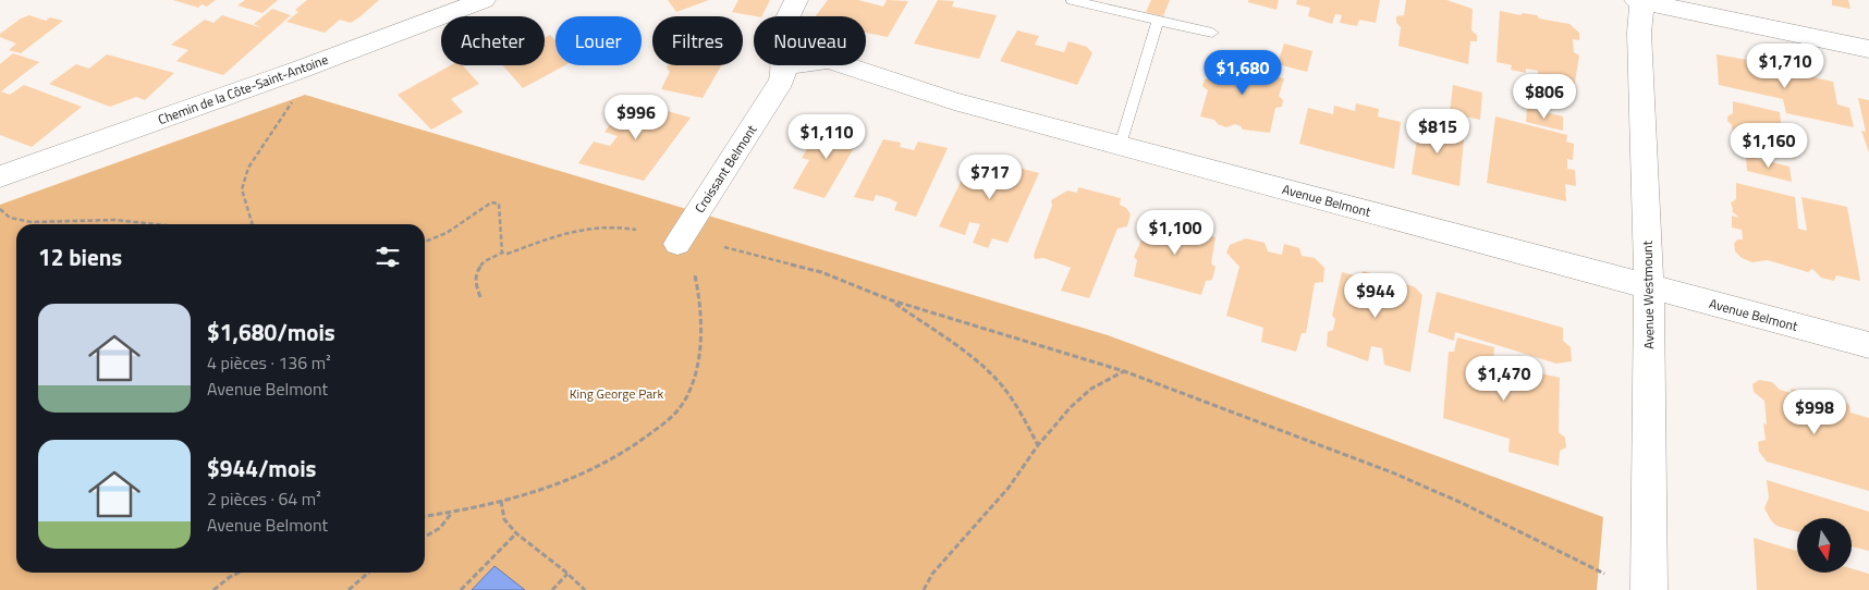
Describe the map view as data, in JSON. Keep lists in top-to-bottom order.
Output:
{
  "streets": {
    "street": [
      "Chemin de la Côte-Saint-Antoine",
      "Croissant Belmont",
      "Avenue Belmont",
      "Avenue Westmount"
    ]
  },
  "crossings": [
    ["Avenue Belmont", "Avenue Westmount"]
  ],
  "parks": ["King George Park"],
  "north": "bottom",
  "page": {
    "chip": [
      "Acheter",
      "Louer",
      "Filtres",
      "Nouveau"
    ],
    "price": [
      "$1,710",
      "$1,680",
      "$806",
      "$996",
      "$815",
      "$1,110",
      "$1,160",
      "$717",
      "$1,100",
      "$944",
      "$1,470",
      "$998"
    ],
    "heading": "12 biens",
    "list": [
      {
        "name": "$1,680/mois",
        "note": "4 pièces · 136 m² · Avenue Belmont"
      },
      {
        "name": "$944/mois",
        "note": "2 pièces · 64 m² · Avenue Belmont"
      }
    ]
  }
}
